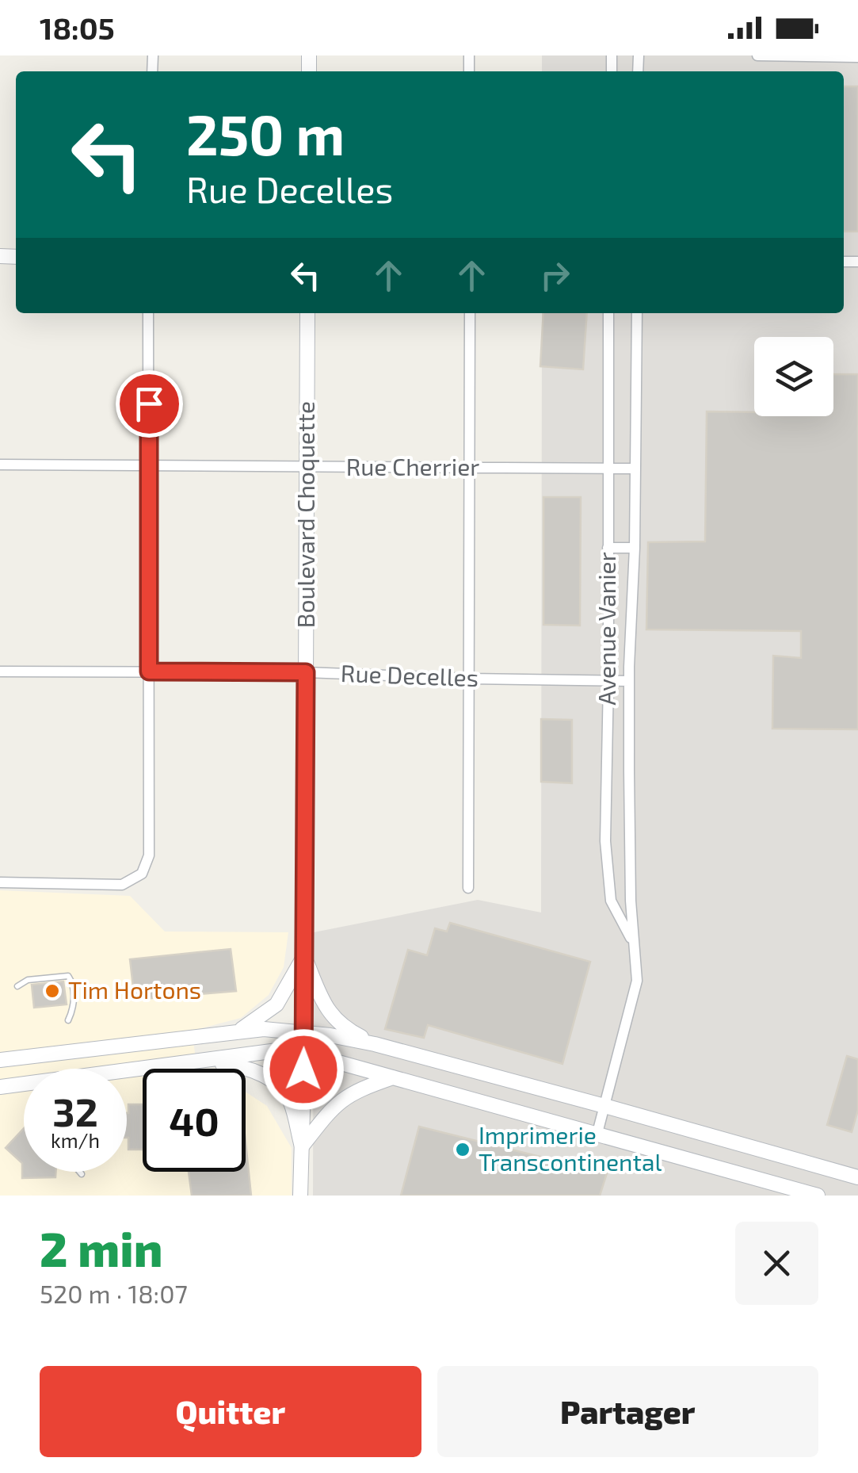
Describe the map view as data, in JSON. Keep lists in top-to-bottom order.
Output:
{
  "streets": {
    "main road": ["Boulevard Choquette"],
    "street": ["Rue Cherrier", "Avenue Vanier", "Rue Decelles"]
  },
  "crossings": [
    ["Rue Cherrier", "Boulevard Choquette"],
    ["Rue Cherrier", "Avenue Vanier"],
    ["Boulevard Choquette", "Rue Decelles"],
    ["Avenue Vanier", "Rue Decelles"]
  ],
  "places": ["Tim Hortons", "Imprimerie Transcontinental"],
  "page": {
    "status": "18:05",
    "turn": ["250 m", "Rue Decelles"],
    "speed": "32 km/h",
    "limit": "40",
    "heading": ["2 min", "520 m · 18:07"],
    "buttons": ["Quitter", "Partager"]
  }
}
